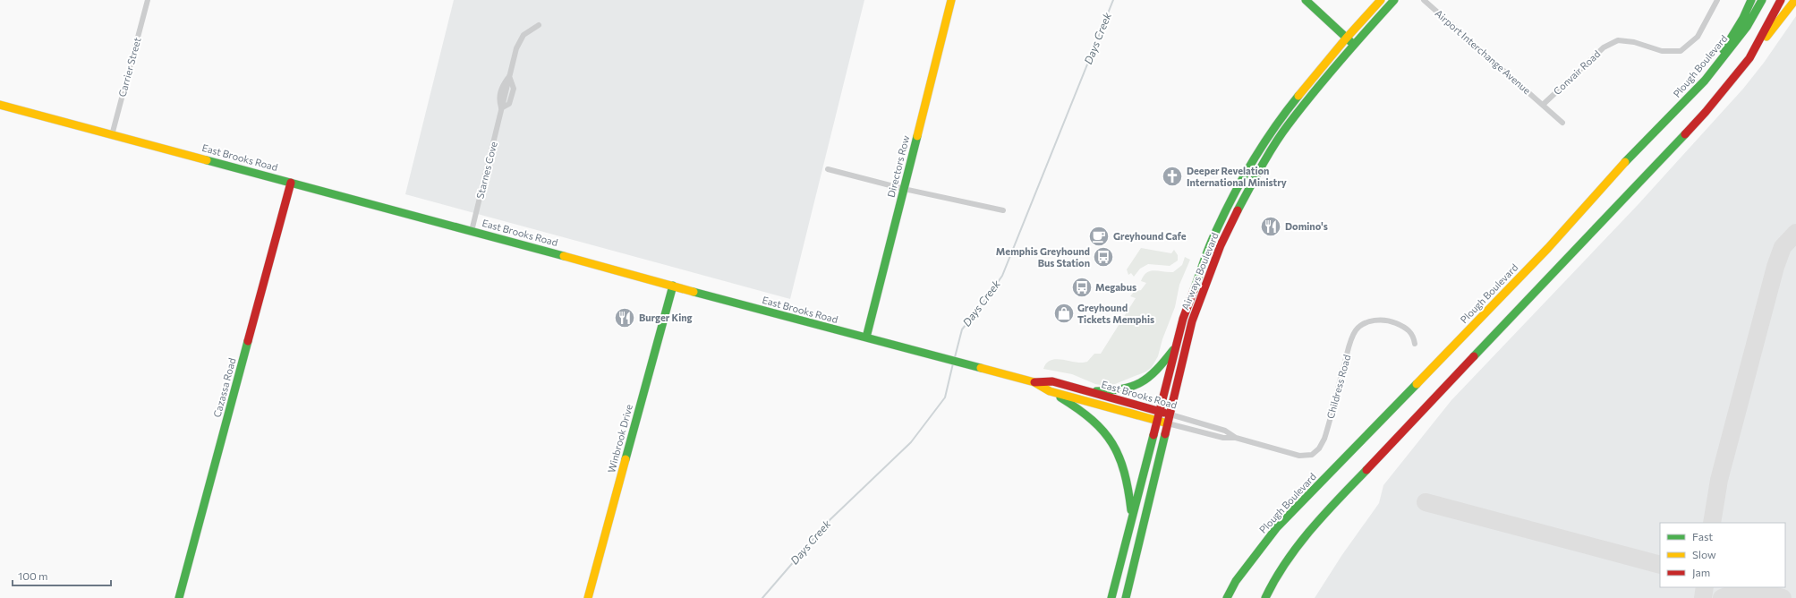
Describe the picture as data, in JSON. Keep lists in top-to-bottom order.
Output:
{
  "streets": {
    "main road": [
      "Plough Boulevard",
      "East Brooks Road",
      "Directors Row",
      "Airways Boulevard",
      "Cazassa Road",
      "Winbrook Drive"
    ],
    "street": [
      "Airport Interchange Avenue",
      "Carrier Street",
      "Convair Road",
      "Starnes Cove",
      "Childress Road"
    ]
  },
  "crossings": [
    ["Airport Interchange Avenue", "Convair Road"],
    ["Carrier Street", "East Brooks Road"],
    ["East Brooks Road", "Directors Row"],
    ["East Brooks Road", "Starnes Cove"],
    ["East Brooks Road", "Airways Boulevard"],
    ["East Brooks Road", "Childress Road"],
    ["East Brooks Road", "Cazassa Road"],
    ["East Brooks Road", "Winbrook Drive"]
  ],
  "water": ["Days Creek"],
  "places": {
    "church": ["Deeper Revelation International Ministry"],
    "restaurant": ["Domino's", "Burger King"],
    "cafe": ["Greyhound Cafe"],
    "bus stop": ["Memphis Greyhound Bus Station", "Megabus"],
    "shop": ["Greyhound Tickets Memphis"]
  },
  "legend": ["Fast", "Slow", "Jam"],
  "scale_bar": "100 m"
}
